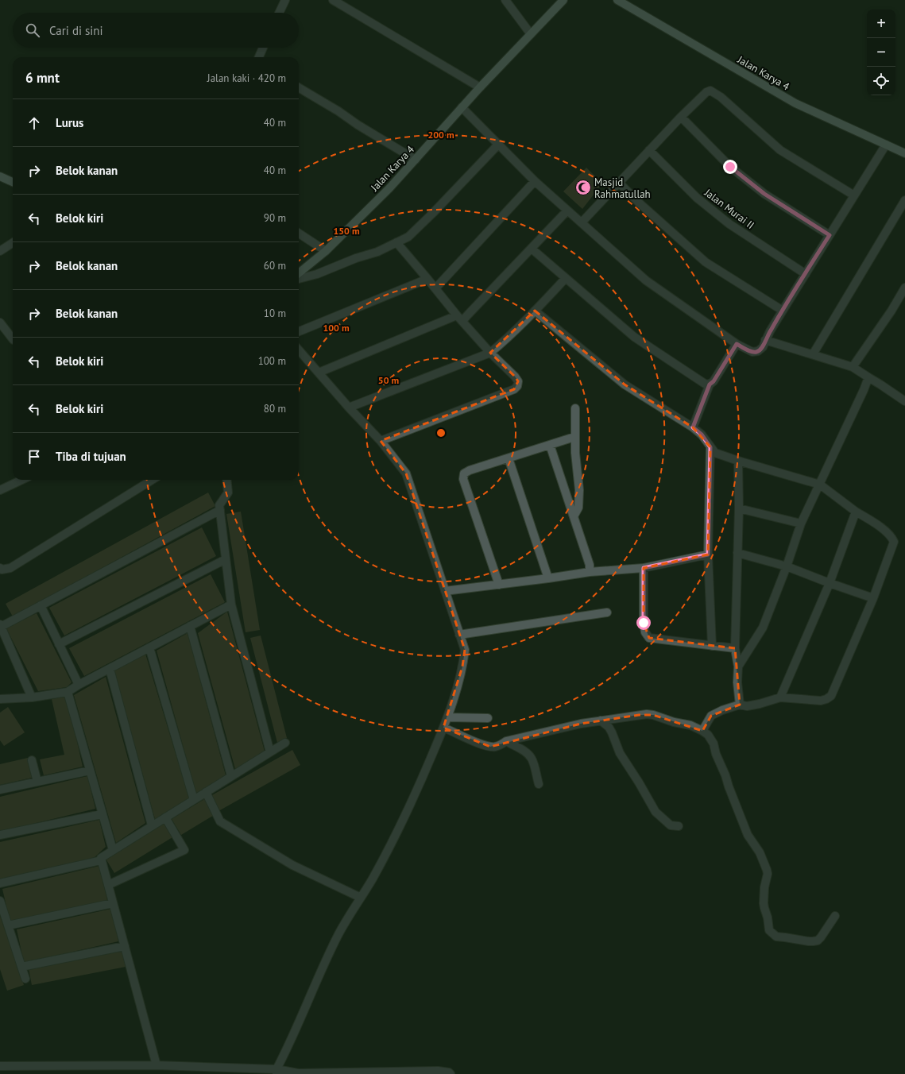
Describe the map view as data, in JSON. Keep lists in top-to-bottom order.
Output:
{
  "streets": {
    "main road": ["Jalan Karya 4"],
    "street": ["Jalan Murai II"]
  },
  "places": {
    "mosque": ["Masjid Rahmatullah"]
  },
  "page": {
    "map_buttons": ["+", "−"],
    "search": "Cari di sini",
    "heading": ["6 mnt", "Jalan kaki · 420 m"],
    "list": [
      ["Lurus", "40 m"],
      ["Belok kanan", "40 m"],
      ["Belok kiri", "90 m"],
      ["Belok kanan", "60 m"],
      ["Belok kanan", "10 m"],
      ["Belok kiri", "100 m"],
      ["Belok kiri", "80 m"],
      "Tiba di tujuan"
    ]
  },
  "rings": [
    "200 m",
    "150 m",
    "100 m",
    "50 m"
  ]
}
